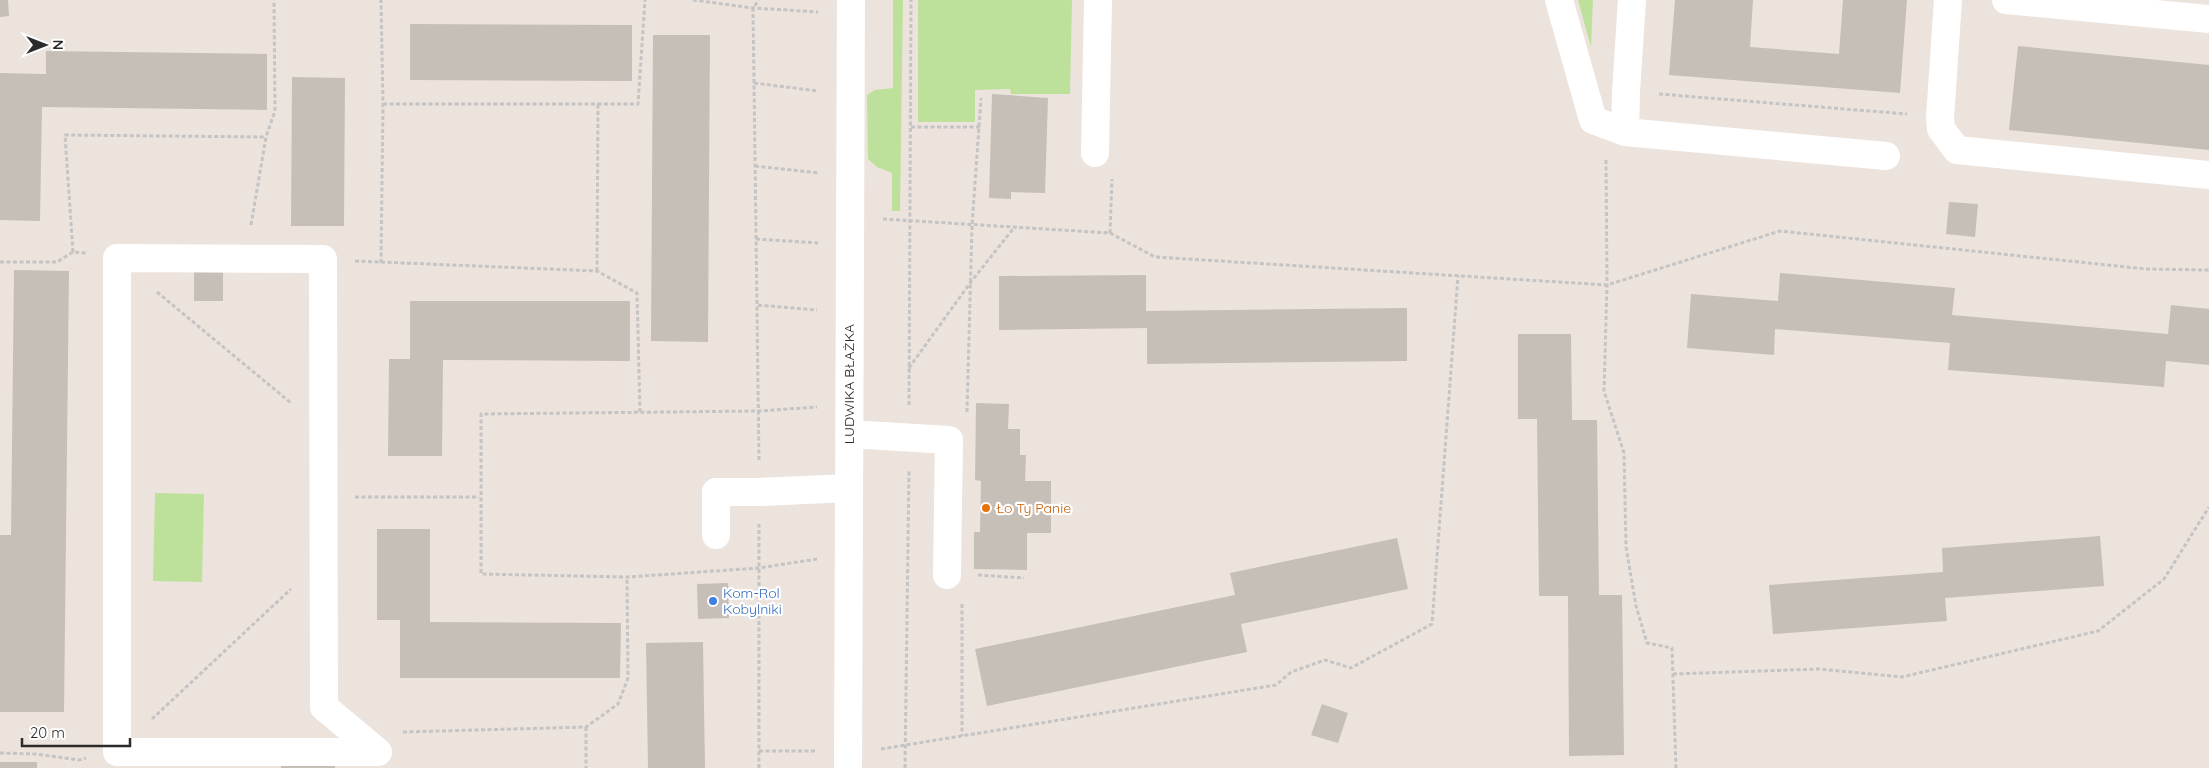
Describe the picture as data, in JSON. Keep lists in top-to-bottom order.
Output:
{
  "streets": {
    "street": ["LUDWIKA BŁAŻKA"]
  },
  "places": ["Ło Ty Panie", "Kom-Rol Kobylniki"],
  "scale_bar": "20 m",
  "north": "right"
}
